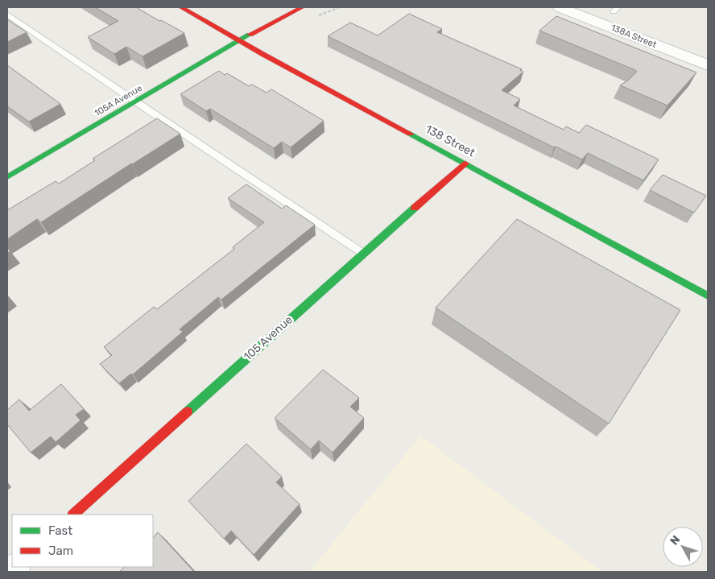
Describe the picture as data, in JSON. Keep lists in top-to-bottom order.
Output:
{
  "streets": {
    "street": [
      "138A Street",
      "105A Avenue",
      "138 Street",
      "105 Avenue"
    ]
  },
  "crossings": [
    ["105A Avenue", "138 Street"],
    ["138 Street", "105 Avenue"]
  ],
  "legend": ["Fast", "Jam"],
  "north": "top left"
}
